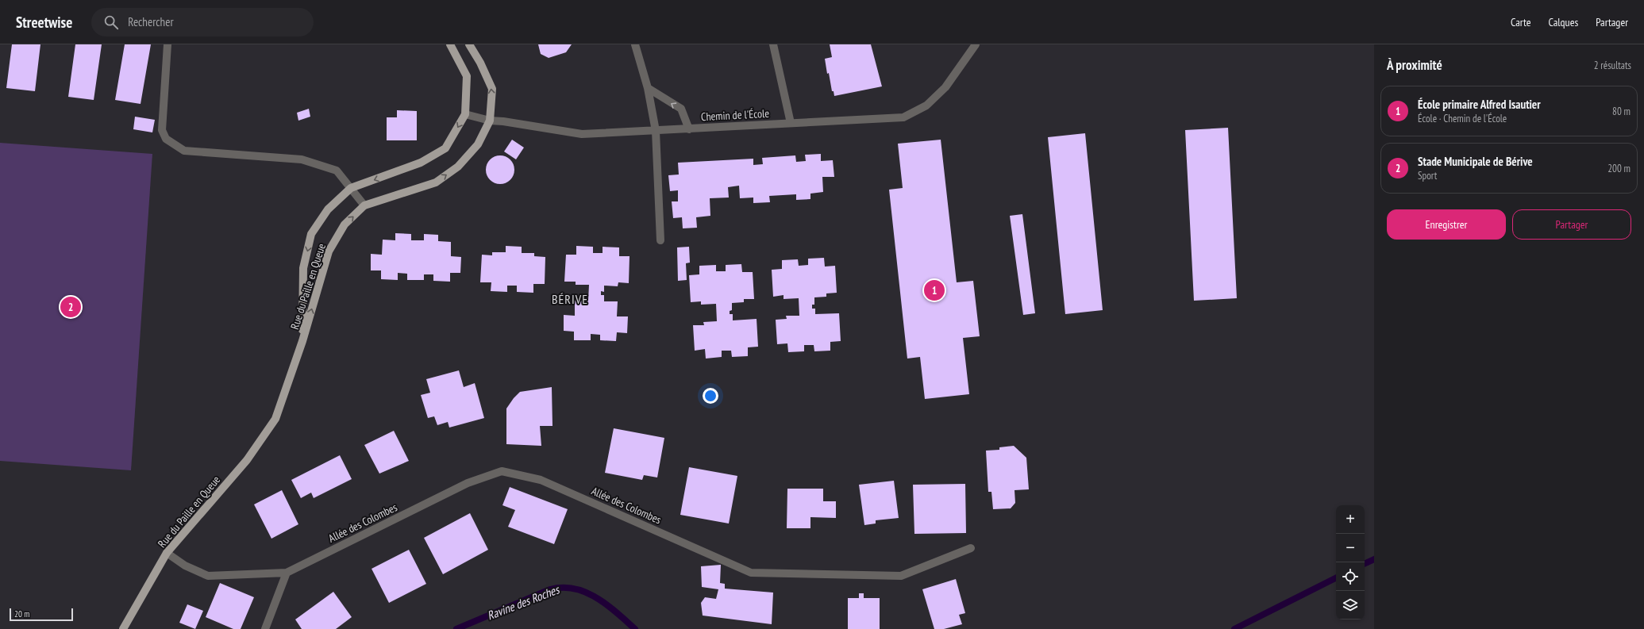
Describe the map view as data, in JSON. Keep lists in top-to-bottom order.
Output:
{
  "streets": {
    "main road": ["Rue du Paille en Queue"],
    "street": ["Chemin de l'École", "Allée des Colombes"]
  },
  "crossings": [
    ["Chemin de l'École", "Rue du Paille en Queue"],
    ["Rue du Paille en Queue", "Allée des Colombes"]
  ],
  "districts": ["BÉRIVE"],
  "water": ["Ravine des Roches"],
  "scale_bar": "20 m",
  "page": {
    "header": "Streetwise",
    "search": "Rechercher",
    "nav": ["Carte", "Calques", "Partager"],
    "heading": ["À proximité", "2 résultats"],
    "list": [
      {
        "mark": "1",
        "name": "École primaire Alfred Isautier",
        "note": "École · Chemin de l'École",
        "value": "80 m"
      },
      {
        "mark": "2",
        "name": "Stade Municipale de Bérive",
        "note": "Sport",
        "value": "200 m"
      }
    ],
    "buttons": ["Enregistrer", "Partager"],
    "pins": ["1", "2"],
    "map_buttons": ["+", "−"],
    "scale": "20 m"
  }
}
